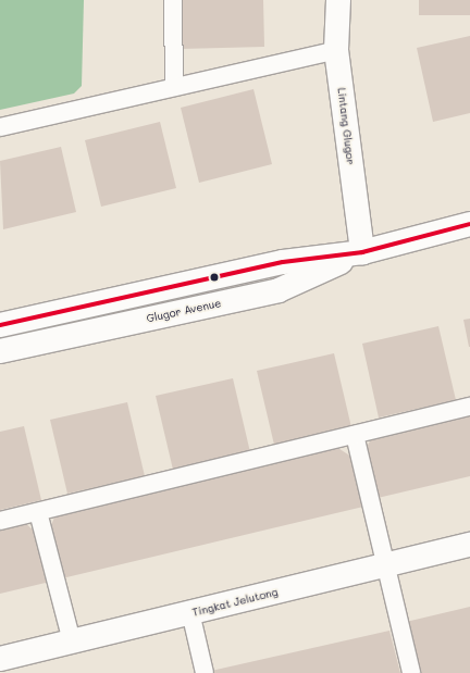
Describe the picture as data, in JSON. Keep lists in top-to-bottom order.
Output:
{
  "streets": {
    "street": ["Lintang Glugor", "Glugor Avenue", "Tingkat Jelutong"]
  },
  "crossings": [
    ["Lintang Glugor", "Glugor Avenue"]
  ]
}
